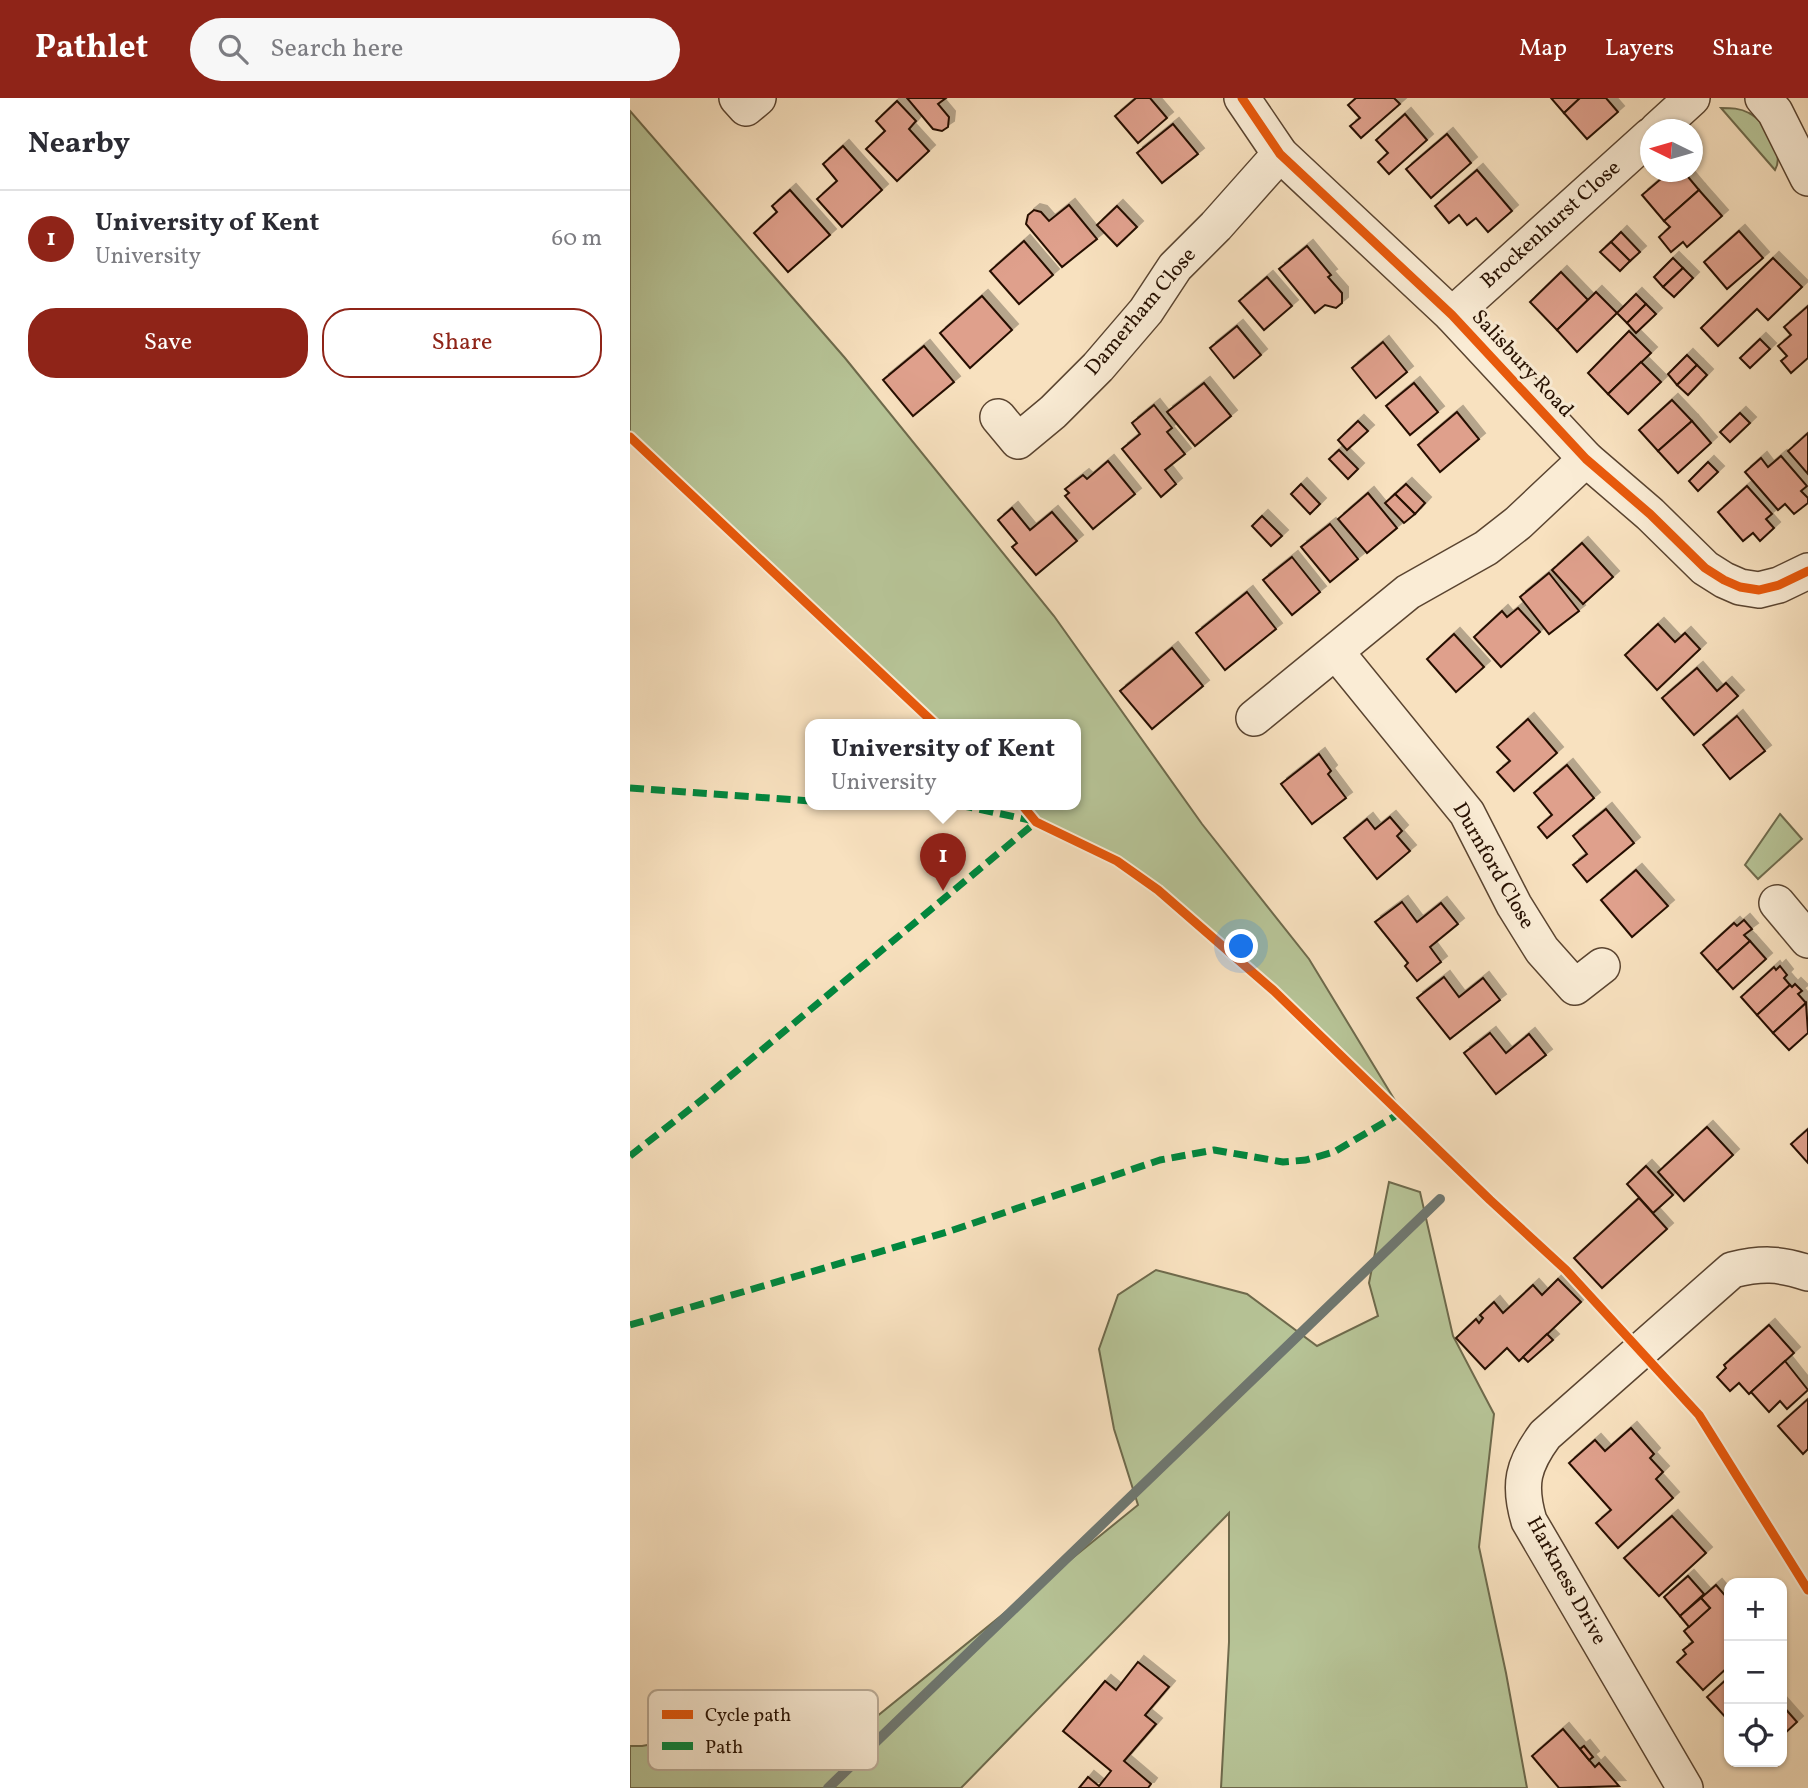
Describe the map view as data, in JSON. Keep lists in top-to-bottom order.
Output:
{
  "streets": {
    "street": [
      "Brockenhurst Close",
      "Damerham Close",
      "Salisbury Road",
      "Durnford Close",
      "Harkness Drive"
    ]
  },
  "crossings": [
    ["Brockenhurst Close", "Salisbury Road"],
    ["Damerham Close", "Salisbury Road"]
  ],
  "legend": ["Cycle path", "Path"],
  "north": "left",
  "page": {
    "header": "Pathlet",
    "search": "Search here",
    "nav": ["Map", "Layers", "Share"],
    "heading": "Nearby",
    "list": [
      {
        "mark": "1",
        "name": "University of Kent",
        "note": "University",
        "value": "60 m"
      }
    ],
    "buttons": ["Save", "Share"],
    "popup": ["University of Kent", "University"],
    "pins": "1",
    "map_buttons": ["+", "−"]
  }
}
